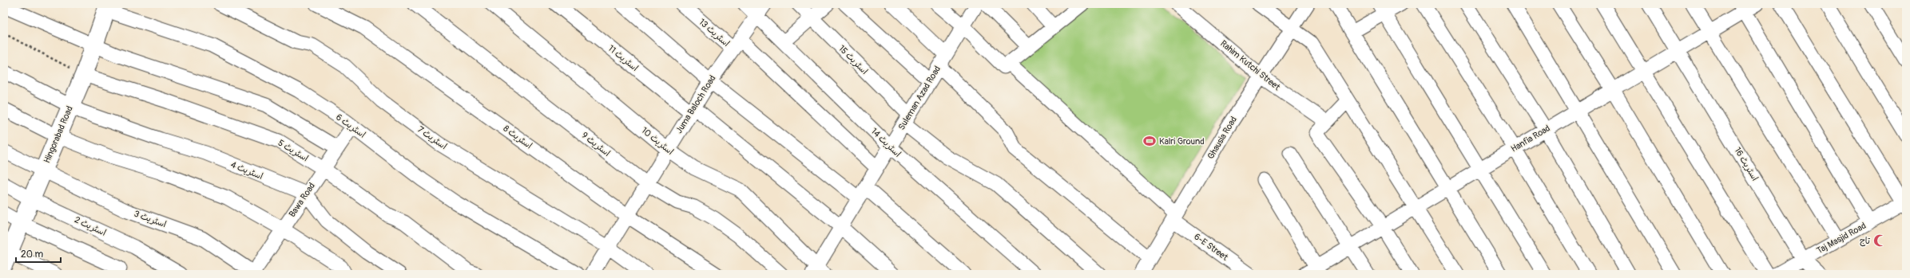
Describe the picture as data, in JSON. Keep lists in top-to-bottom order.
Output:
{
  "streets": {
    "street": [
      "اسٹریٹ 13",
      "اسٹریٹ 11",
      "اسٹریٹ 15",
      "Rahim Kutchi Street",
      "Suleman Azad Road",
      "Juma Baloch Road",
      "اسٹریٹ 6",
      "Hingorabad Road",
      "اسٹریٹ 8",
      "اسٹریٹ 7",
      "Ghausia Road",
      "Hanfia Road",
      "اسٹریٹ 10",
      "اسٹریٹ 14",
      "اسٹریٹ 9",
      "اسٹریٹ 5",
      "اسٹریٹ 16",
      "اسٹریٹ 4",
      "Bawa Road",
      "اسٹریٹ 3",
      "اسٹریٹ 2",
      "Taj Masjid Road",
      "6-E Street"
    ]
  },
  "crossings": [
    ["اسٹریٹ 13", "Suleman Azad Road"],
    ["اسٹریٹ 13", "Juma Baloch Road"],
    ["اسٹریٹ 11", "Suleman Azad Road"],
    ["اسٹریٹ 11", "Juma Baloch Road"],
    ["اسٹریٹ 15", "Suleman Azad Road"],
    ["Rahim Kutchi Street", "Ghausia Road"],
    ["Suleman Azad Road", "اسٹریٹ 10"],
    ["Suleman Azad Road", "اسٹریٹ 14"],
    ["Juma Baloch Road", "اسٹریٹ 8"],
    ["Juma Baloch Road", "اسٹریٹ 7"],
    ["Juma Baloch Road", "اسٹریٹ 10"],
    ["Juma Baloch Road", "اسٹریٹ 14"],
    ["Juma Baloch Road", "اسٹریٹ 9"],
    ["اسٹریٹ 6", "Hingorabad Road"],
    ["اسٹریٹ 6", "Bawa Road"],
    ["Hingorabad Road", "اسٹریٹ 5"],
    ["Hingorabad Road", "اسٹریٹ 4"],
    ["Hingorabad Road", "اسٹریٹ 3"],
    ["Hingorabad Road", "اسٹریٹ 2"],
    ["Ghausia Road", "6-E Street"],
    ["Hanfia Road", "اسٹریٹ 16"],
    ["اسٹریٹ 5", "Bawa Road"],
    ["اسٹریٹ 16", "Taj Masjid Road"],
    ["اسٹریٹ 4", "Bawa Road"],
    ["Bawa Road", "اسٹریٹ 3"]
  ],
  "places": {
    "sports": ["Kalri Ground"],
    "mosque": ["تاج"]
  },
  "scale_bar": "20 m"
}
